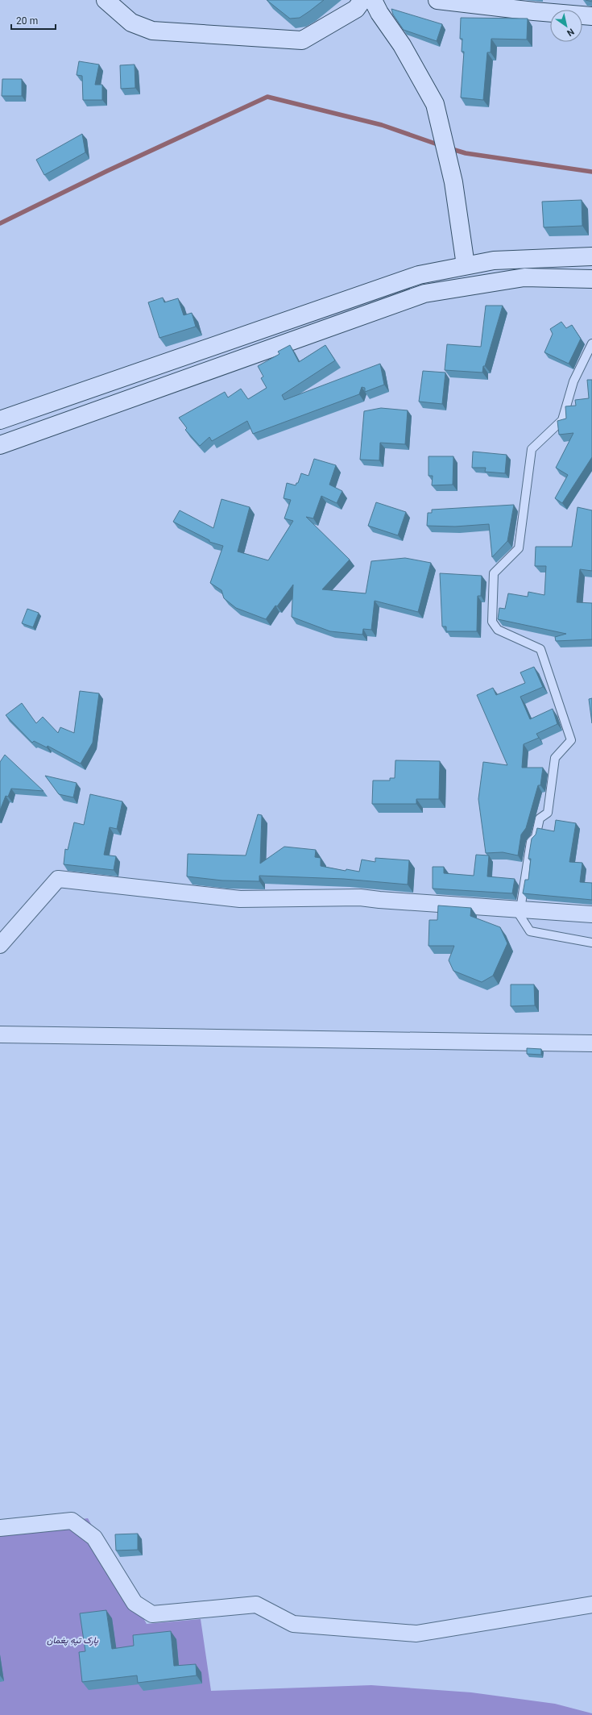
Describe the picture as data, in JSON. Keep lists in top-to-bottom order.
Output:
{
  "parks": ["پارک تپهِ پغمان"],
  "scale_bar": "20 m",
  "north": "bottom right"
}
